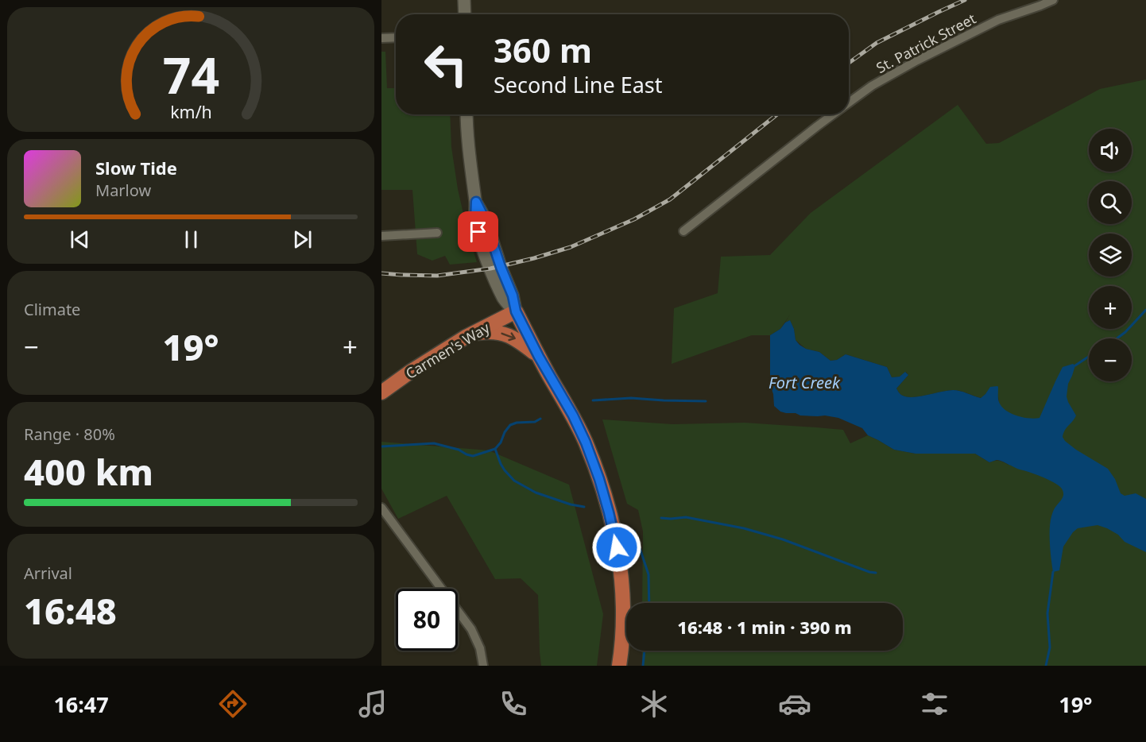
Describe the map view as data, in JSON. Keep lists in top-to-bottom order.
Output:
{
  "streets": {
    "highway": ["Carmen's Way"],
    "street": ["St. Patrick Street"]
  },
  "water": ["Fort Creek"],
  "page": {
    "turn": ["360 m", "Second Line East"],
    "map_buttons": ["+", "−"],
    "song": ["Slow Tide", "Marlow"],
    "tile": [
      "Climate",
      ["Range · 80%", "400 km"],
      ["Arrival", "16:48"]
    ],
    "heat": ["−", "19°", "+"],
    "limit": "80",
    "trip": "16:48 · 1 min · 390 m",
    "tabs": ["16:47", "19°"],
    "gauge": ["74", "km/h"]
  }
}
